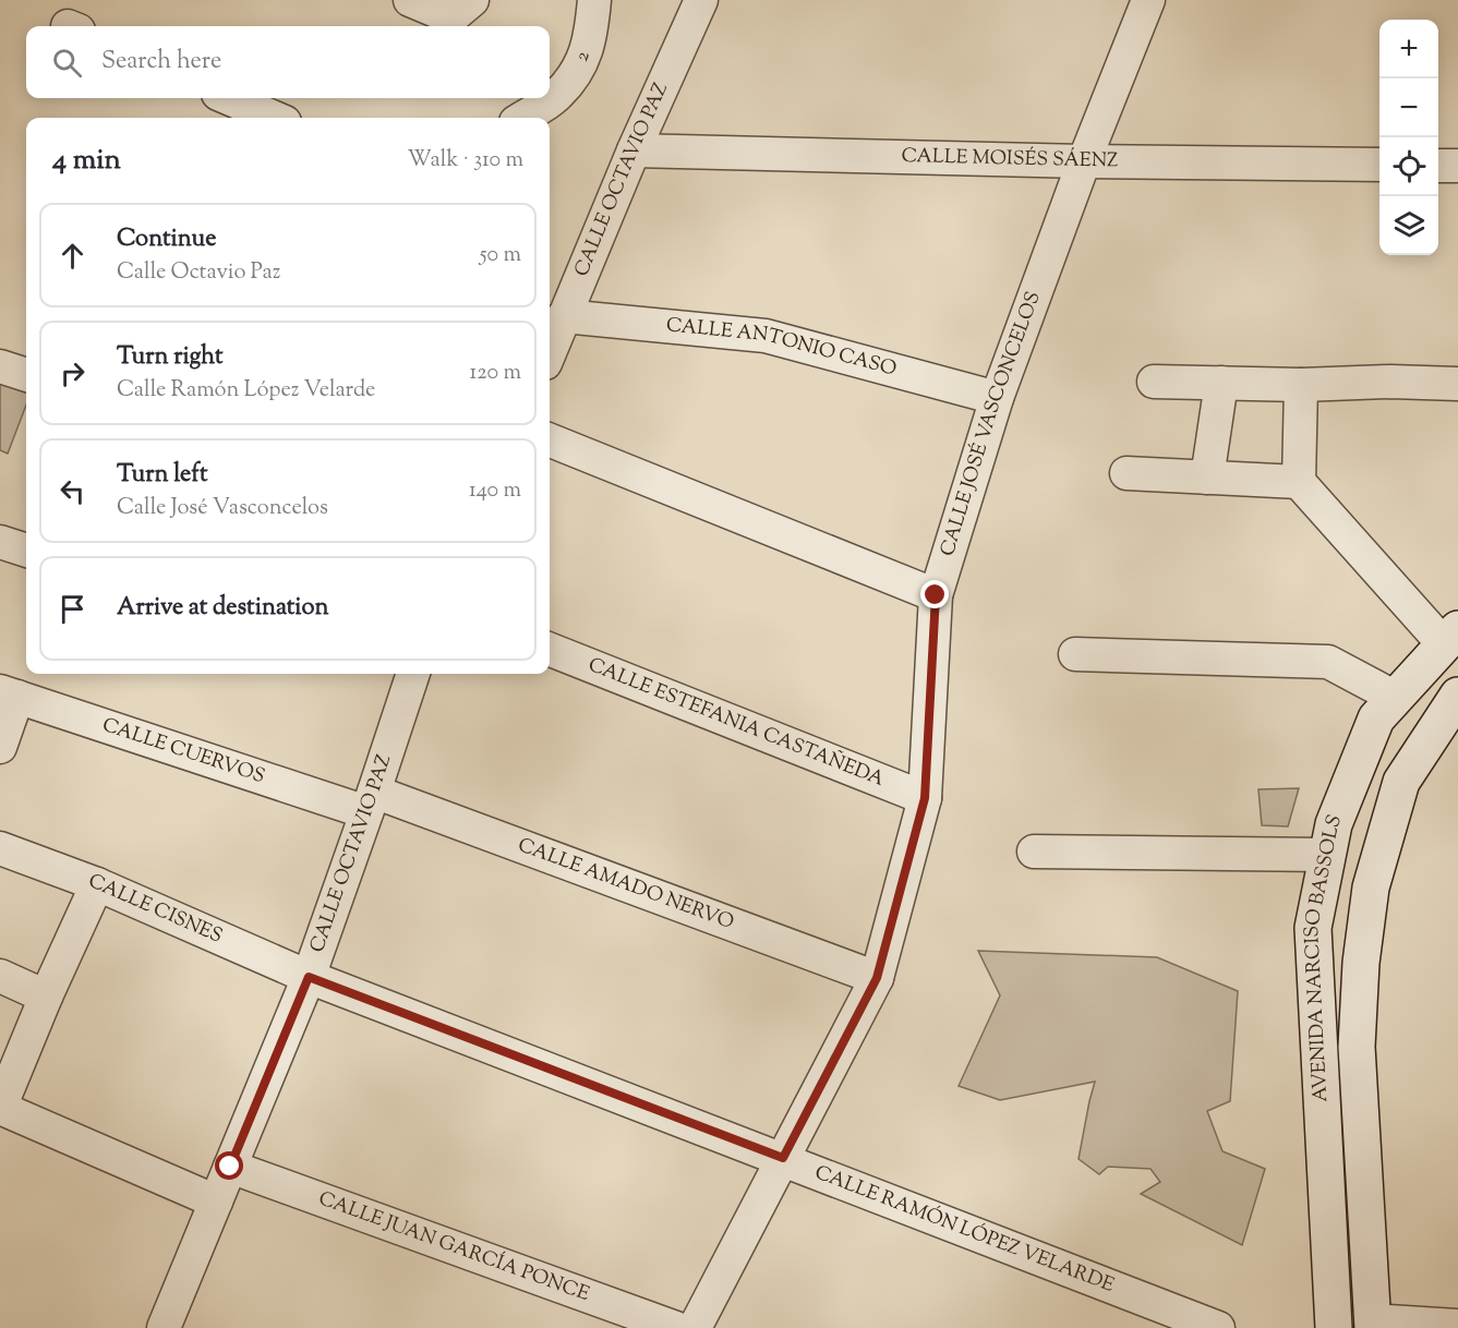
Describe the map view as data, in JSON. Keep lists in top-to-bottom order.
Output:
{
  "streets": {
    "street": [
      "2",
      "CALLE MOISÉS SÁENZ",
      "CALLE OCTAVIO PAZ",
      "CALLE ANTONIO CASO",
      "CALLE JOSÉ VASCONCELOS",
      "CALLE ESTEFANIA CASTAÑEDA",
      "CALLE CUERVOS",
      "CALLE AMADO NERVO",
      "CALLE CISNES",
      "AVENIDA NARCISO BASSOLS",
      "CALLE RAMÓN LÓPEZ VELARDE",
      "CALLE JUAN GARCÍA PONCE"
    ]
  },
  "crossings": [
    ["CALLE MOISÉS SÁENZ", "CALLE OCTAVIO PAZ"],
    ["CALLE MOISÉS SÁENZ", "CALLE JOSÉ VASCONCELOS"],
    ["CALLE OCTAVIO PAZ", "CALLE ANTONIO CASO"],
    ["CALLE OCTAVIO PAZ", "CALLE CUERVOS"],
    ["CALLE OCTAVIO PAZ", "CALLE AMADO NERVO"],
    ["CALLE OCTAVIO PAZ", "CALLE CISNES"],
    ["CALLE OCTAVIO PAZ", "CALLE RAMÓN LÓPEZ VELARDE"],
    ["CALLE OCTAVIO PAZ", "CALLE JUAN GARCÍA PONCE"],
    ["CALLE ANTONIO CASO", "CALLE JOSÉ VASCONCELOS"],
    ["CALLE JOSÉ VASCONCELOS", "CALLE ESTEFANIA CASTAÑEDA"],
    ["CALLE JOSÉ VASCONCELOS", "CALLE AMADO NERVO"],
    ["CALLE JOSÉ VASCONCELOS", "CALLE RAMÓN LÓPEZ VELARDE"],
    ["CALLE CUERVOS", "CALLE AMADO NERVO"],
    ["CALLE CISNES", "CALLE RAMÓN LÓPEZ VELARDE"]
  ],
  "page": {
    "map_buttons": ["+", "−"],
    "search": "Search here",
    "heading": ["4 min", "Walk · 310 m"],
    "list": [
      ["Continue", "Calle Octavio Paz", "50 m"],
      ["Turn right", "Calle Ramón López Velarde", "120 m"],
      ["Turn left", "Calle José Vasconcelos", "140 m"],
      "Arrive at destination"
    ]
  }
}
